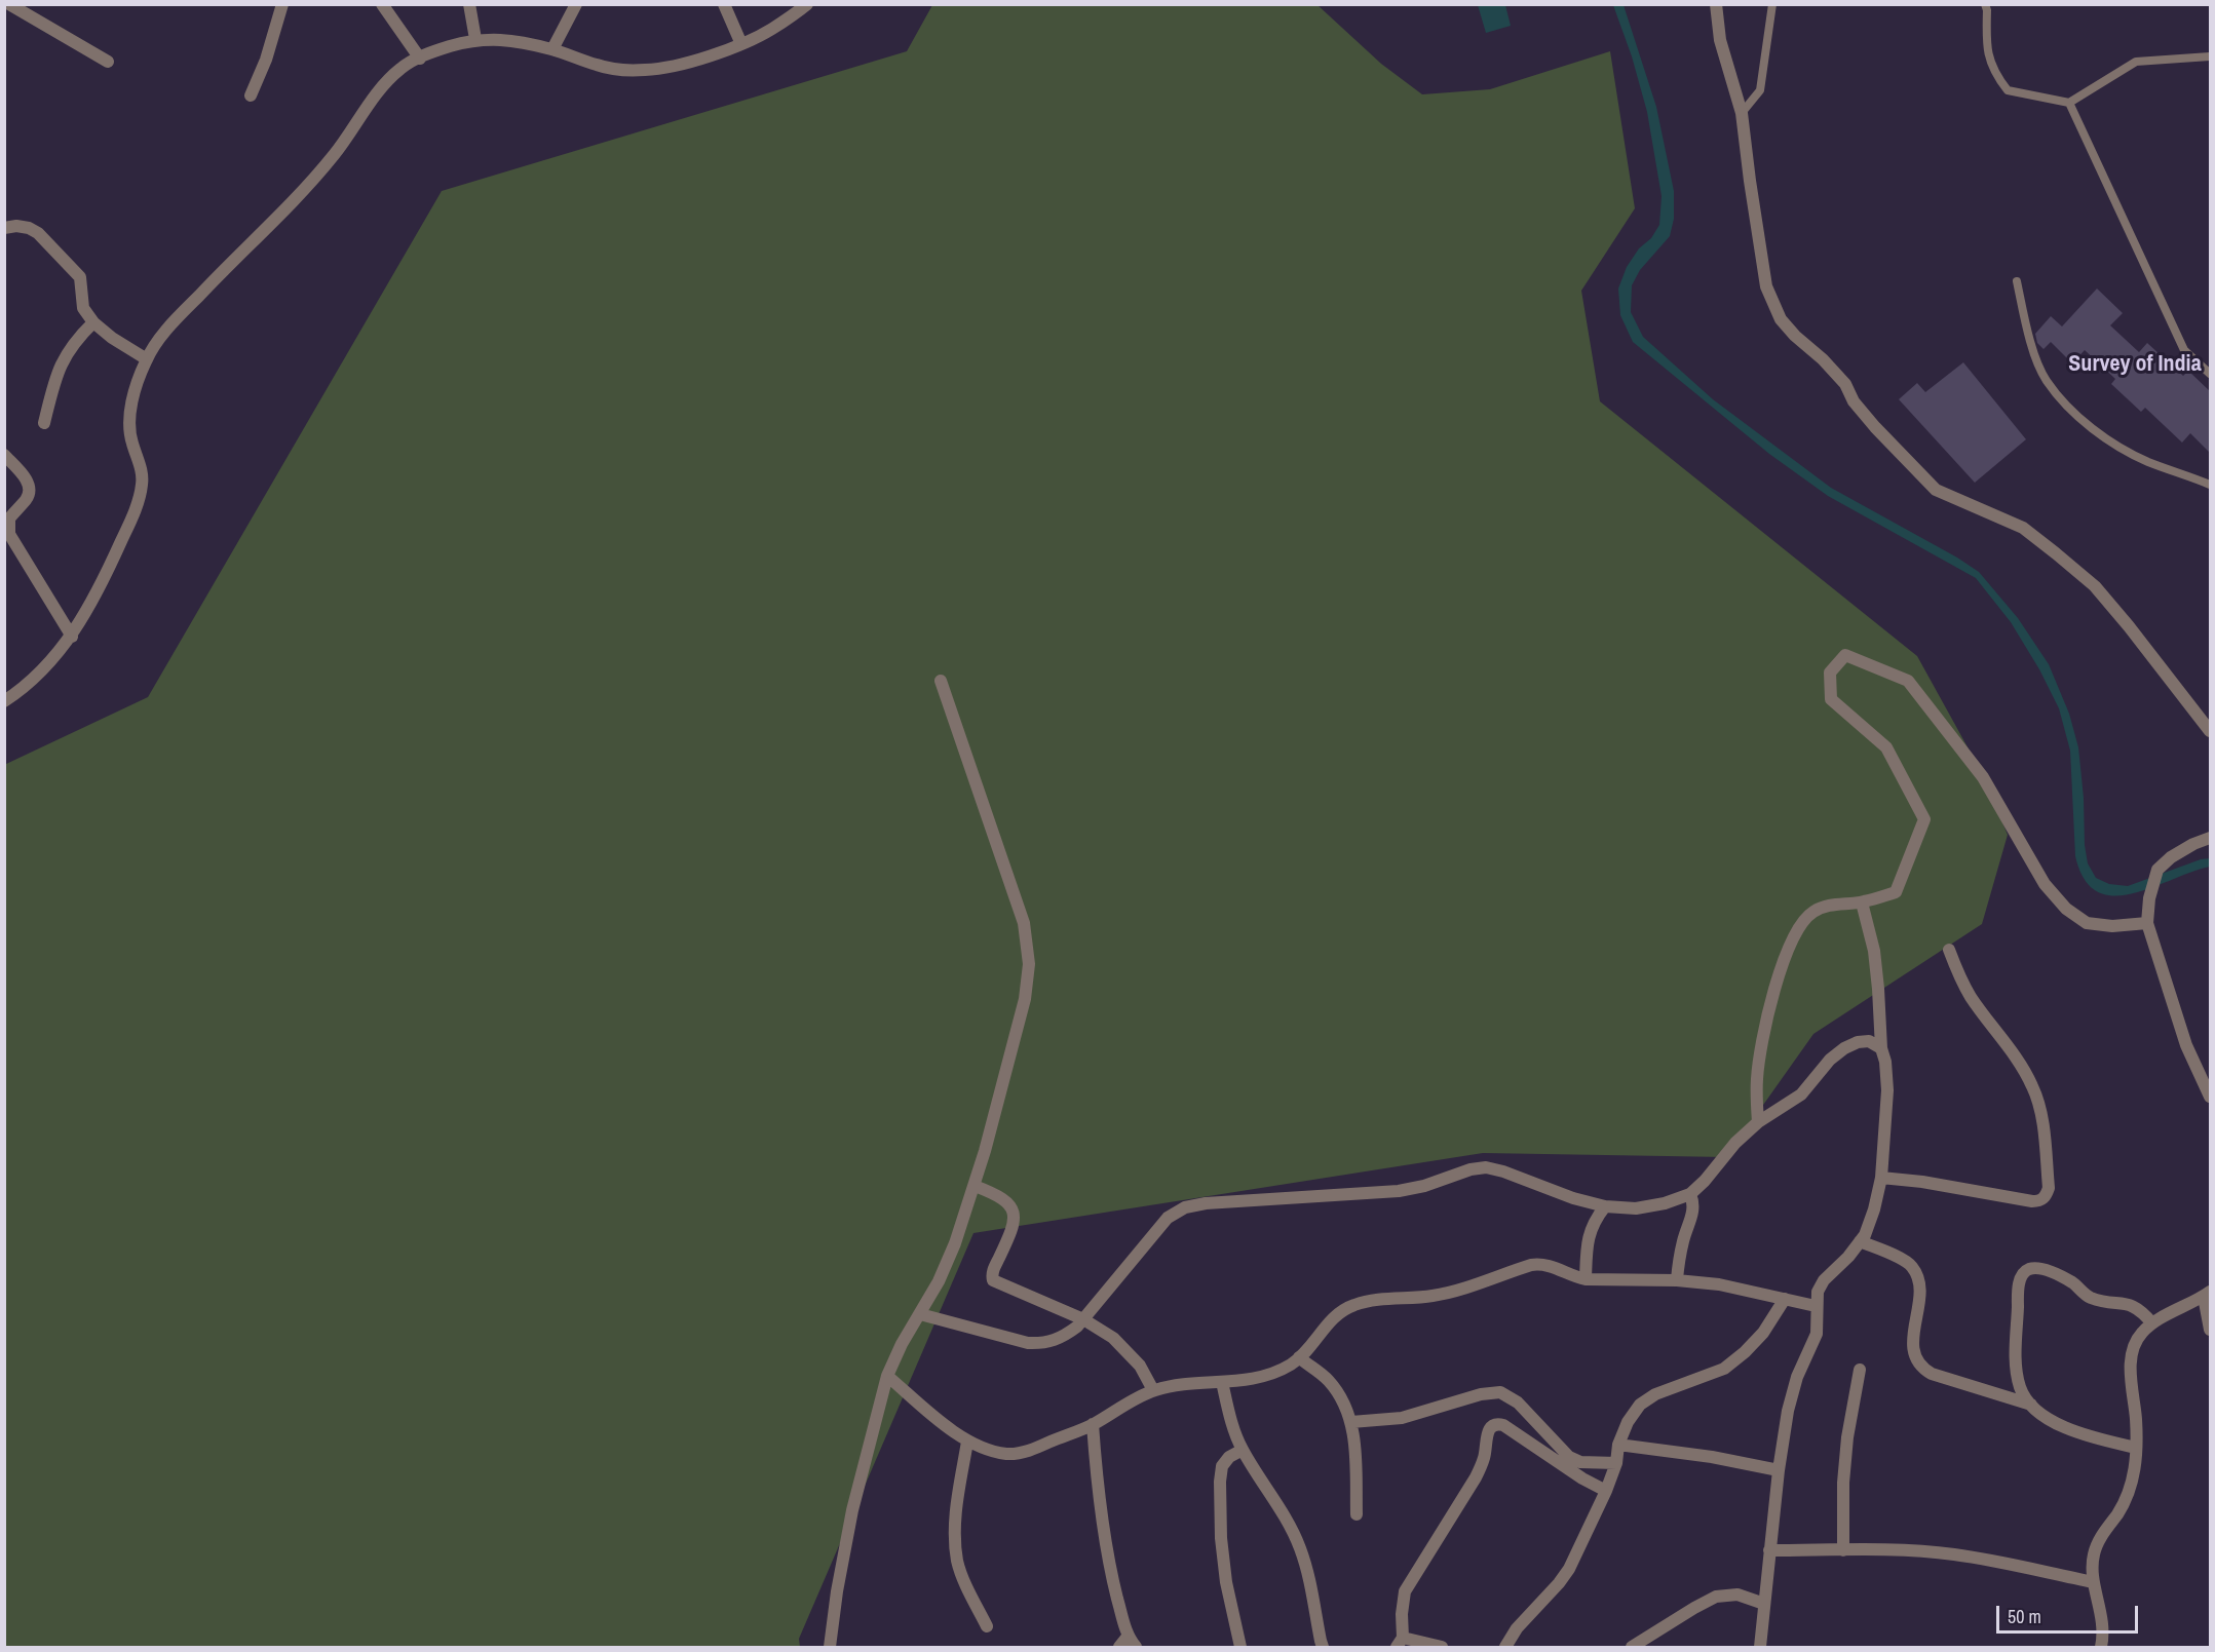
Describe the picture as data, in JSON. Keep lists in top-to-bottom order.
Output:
{
  "districts": ["Survey of India"],
  "scale_bar": "50 m"
}
